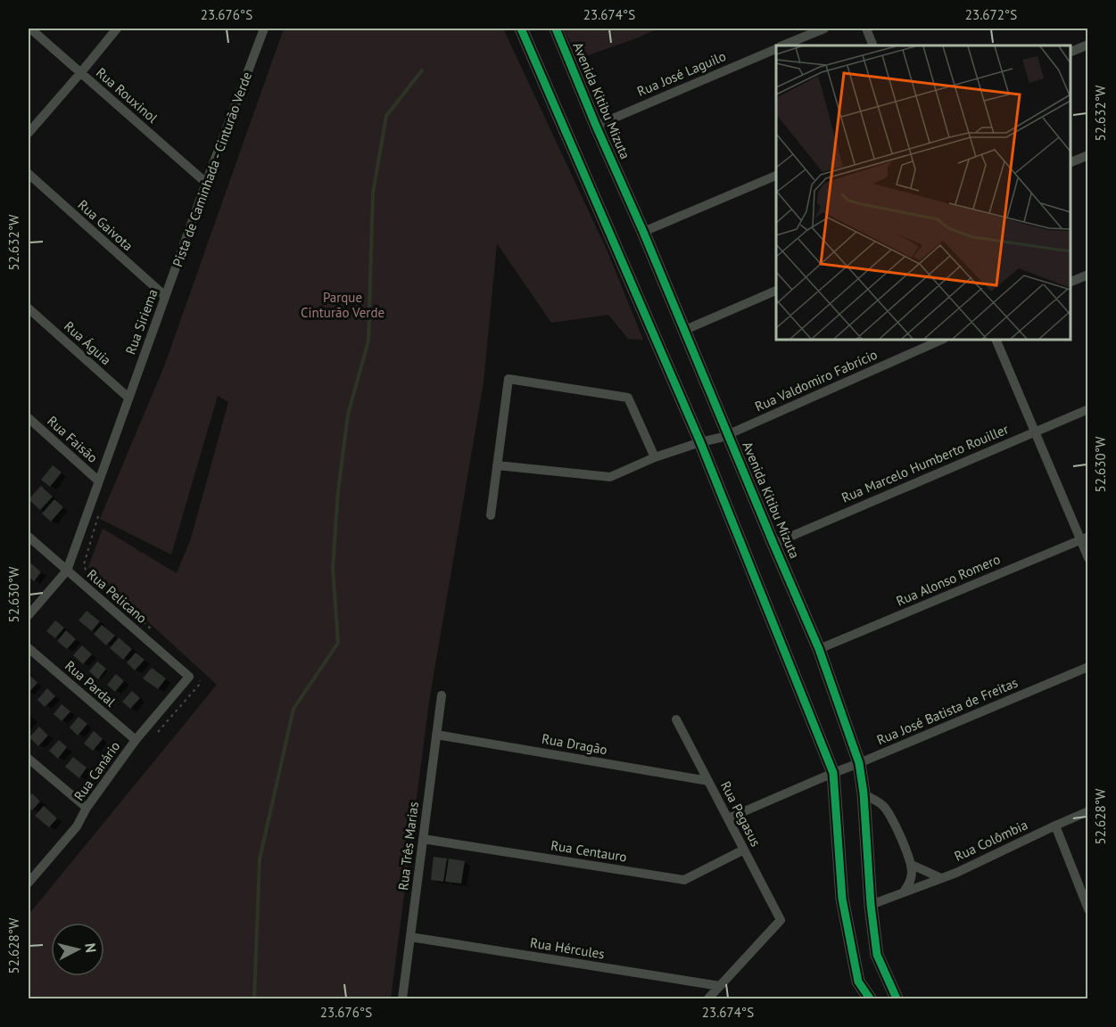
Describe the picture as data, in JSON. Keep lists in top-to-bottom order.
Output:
{
  "streets": {
    "street": [
      "Rua José Laguilo",
      "Rua Rouxinol",
      "Avenida Kitibu Mizuta",
      "Rua Gaivota",
      "Rua Siriema",
      "Rua Águia",
      "Rua Valdomiro Fabrício",
      "Rua Faisão",
      "Rua Marcelo Humberto Rouiller",
      "Rua Alonso Romero",
      "Rua Pelicano",
      "Rua Pardal",
      "Rua José Batista de Freitas",
      "Rua Dragão",
      "Rua Canário",
      "Rua Pegasus",
      "Rua Colômbia",
      "Rua Três Marias",
      "Rua Centauro",
      "Rua Hércules"
    ]
  },
  "crossings": [
    ["Rua José Laguilo", "Avenida Kitibu Mizuta"],
    ["Rua Rouxinol", "Rua Siriema"],
    ["Avenida Kitibu Mizuta", "Rua Valdomiro Fabrício"],
    ["Avenida Kitibu Mizuta", "Rua Marcelo Humberto Rouiller"],
    ["Avenida Kitibu Mizuta", "Rua Alonso Romero"],
    ["Avenida Kitibu Mizuta", "Rua José Batista de Freitas"],
    ["Avenida Kitibu Mizuta", "Rua Colômbia"],
    ["Rua Gaivota", "Rua Siriema"],
    ["Rua Siriema", "Rua Águia"],
    ["Rua Siriema", "Rua Faisão"],
    ["Rua Siriema", "Rua Pelicano"],
    ["Rua Pelicano", "Rua Canário"],
    ["Rua Pardal", "Rua Canário"],
    ["Rua José Batista de Freitas", "Rua Pegasus"],
    ["Rua Dragão", "Rua Pegasus"],
    ["Rua Dragão", "Rua Três Marias"],
    ["Rua Pegasus", "Rua Centauro"],
    ["Rua Pegasus", "Rua Hércules"],
    ["Rua Três Marias", "Rua Centauro"],
    ["Rua Três Marias", "Rua Hércules"]
  ],
  "parks": ["Parque Cinturão Verde"],
  "north": "right",
  "coordinates": [
    "23.676°S",
    "23.674°S",
    "23.672°S",
    "52.632°W",
    "52.630°W",
    "52.628°W"
  ]
}
